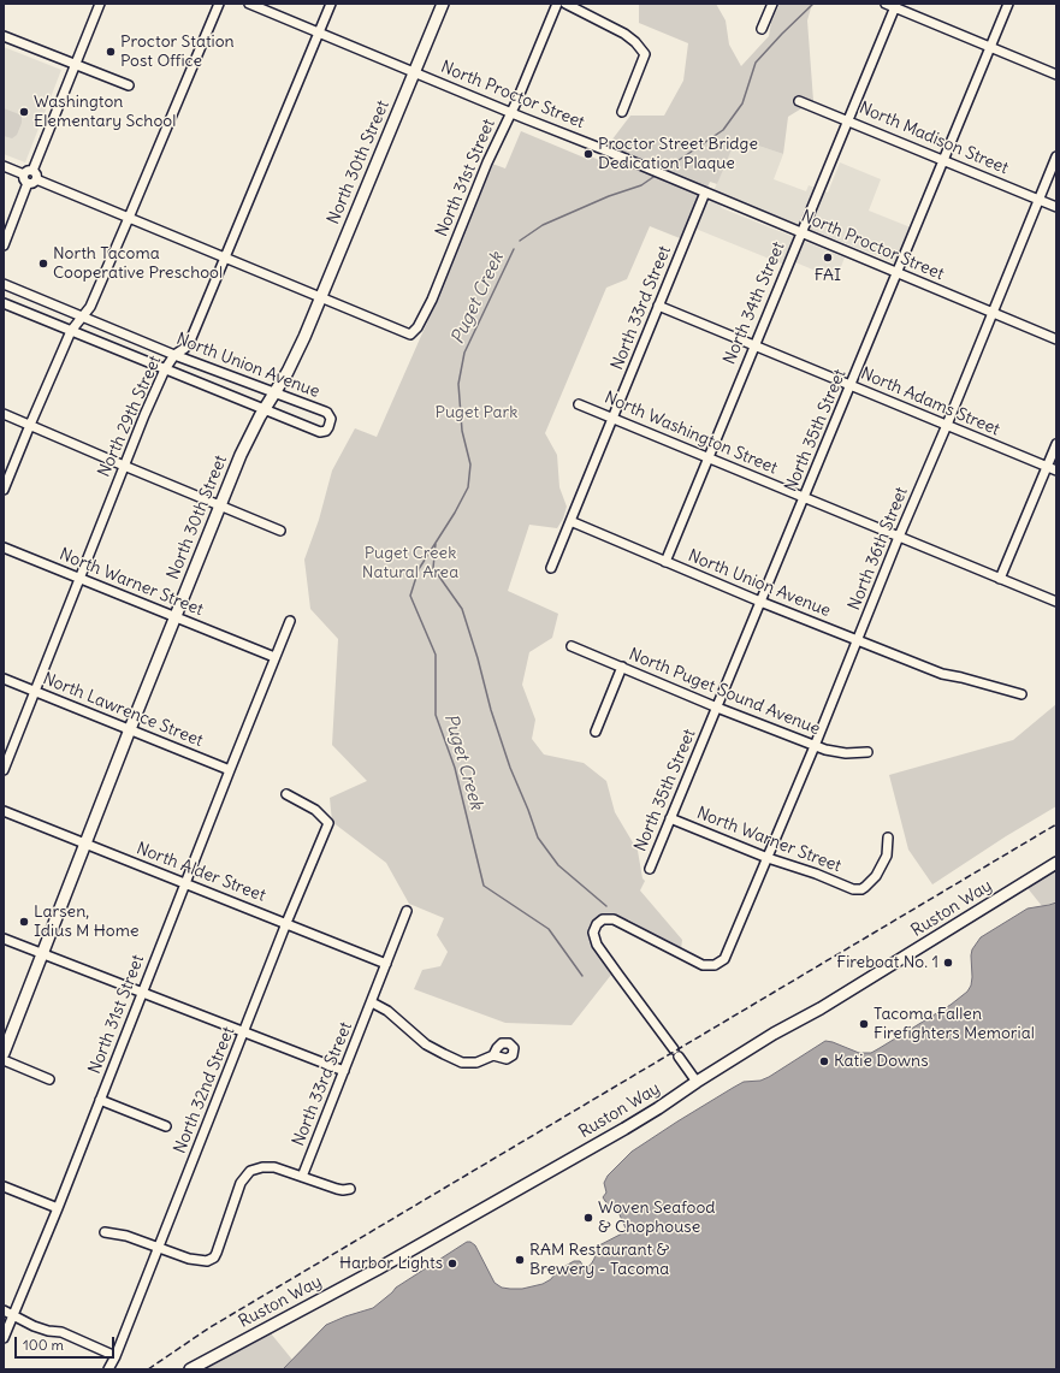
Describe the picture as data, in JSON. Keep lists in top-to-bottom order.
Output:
{
  "streets": {
    "main road": ["North 30th Street", "Ruston Way"],
    "street": [
      "North Proctor Street",
      "North Madison Street",
      "North 31st Street",
      "North 34th Street",
      "North 33rd Street",
      "North Union Avenue",
      "North Adams Street",
      "North 29th Street",
      "North 35th Street",
      "North Washington Street",
      "North 36th Street",
      "North Warner Street",
      "North Puget Sound Avenue",
      "North Lawrence Street",
      "North Alder Street",
      "North 32nd Street"
    ]
  },
  "crossings": [
    ["North Proctor Street", "North 30th Street"],
    ["North Proctor Street", "North 31st Street"],
    ["North Proctor Street", "North 34th Street"],
    ["North Proctor Street", "North 33rd Street"],
    ["North Proctor Street", "North 29th Street"],
    ["North Proctor Street", "North 35th Street"],
    ["North Proctor Street", "North 36th Street"],
    ["North Madison Street", "North 34th Street"],
    ["North Madison Street", "North 35th Street"],
    ["North Madison Street", "North 36th Street"],
    ["North 30th Street", "North 31st Street"],
    ["North 30th Street", "North Union Avenue"],
    ["North 30th Street", "North Warner Street"],
    ["North 30th Street", "North Lawrence Street"],
    ["North 30th Street", "North Alder Street"],
    ["North 31st Street", "North Warner Street"],
    ["North 31st Street", "North Lawrence Street"],
    ["North 31st Street", "North Alder Street"],
    ["North 34th Street", "North Union Avenue"],
    ["North 34th Street", "North Adams Street"],
    ["North 34th Street", "North Washington Street"],
    ["North 33rd Street", "North Union Avenue"],
    ["North 33rd Street", "North Adams Street"],
    ["North 33rd Street", "North Washington Street"],
    ["North 33rd Street", "North Alder Street"],
    ["North Union Avenue", "North 29th Street"],
    ["North Union Avenue", "North 35th Street"],
    ["North Union Avenue", "North 36th Street"],
    ["North Adams Street", "North 35th Street"],
    ["North Adams Street", "North 36th Street"],
    ["North 29th Street", "North Warner Street"],
    ["North 29th Street", "North Lawrence Street"],
    ["North 35th Street", "North Washington Street"],
    ["North 35th Street", "North Warner Street"],
    ["North 35th Street", "North Puget Sound Avenue"],
    ["North Washington Street", "North 36th Street"],
    ["North 36th Street", "North Warner Street"],
    ["North 36th Street", "North Puget Sound Avenue"],
    ["North 36th Street", "Ruston Way"],
    ["North Alder Street", "North 32nd Street"]
  ],
  "water": ["Puget Creek"],
  "parks": ["Puget Park", "Puget Creek Natural Area"],
  "places": [
    "Proctor Station Post Office",
    "Washington Elementary School",
    "Proctor Street Bridge Dedication Plaque",
    "FAI",
    "North Tacoma Cooperative Preschool",
    "Larsen, Idius M Home",
    "Fireboat No. 1",
    "Tacoma Fallen Firefighters Memorial",
    "Katie Downs",
    "Woven Seafood & Chophouse",
    "RAM Restaurant & Brewery - Tacoma",
    "Harbor Lights"
  ],
  "scale_bar": "100 m"
}
